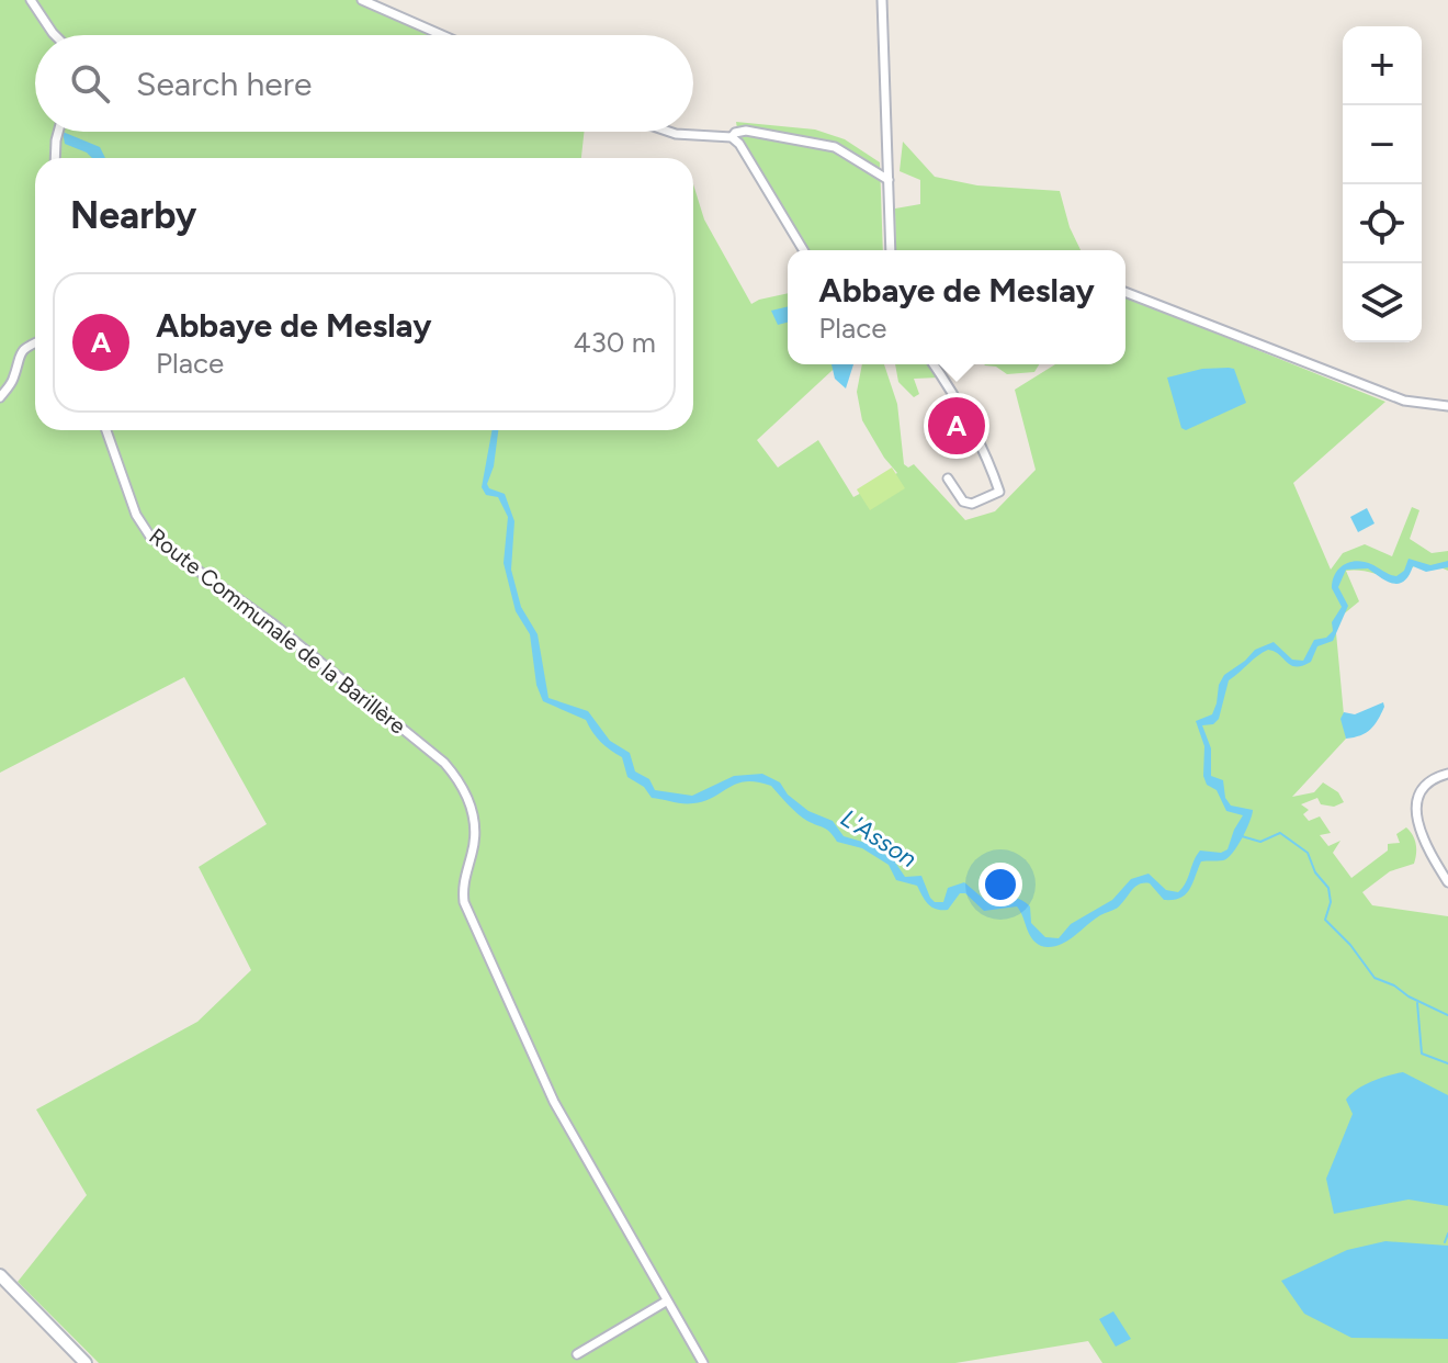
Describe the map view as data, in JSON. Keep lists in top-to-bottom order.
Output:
{
  "streets": {
    "street": ["Route Communale de la Barillère"]
  },
  "water": ["L'Asson"],
  "page": {
    "map_buttons": ["+", "−"],
    "search": "Search here",
    "heading": "Nearby",
    "popup": ["Abbaye de Meslay", "Place"],
    "list": [
      {
        "mark": "A",
        "name": "Abbaye de Meslay",
        "note": "Place",
        "value": "430 m"
      }
    ],
    "pins": "A"
  }
}
